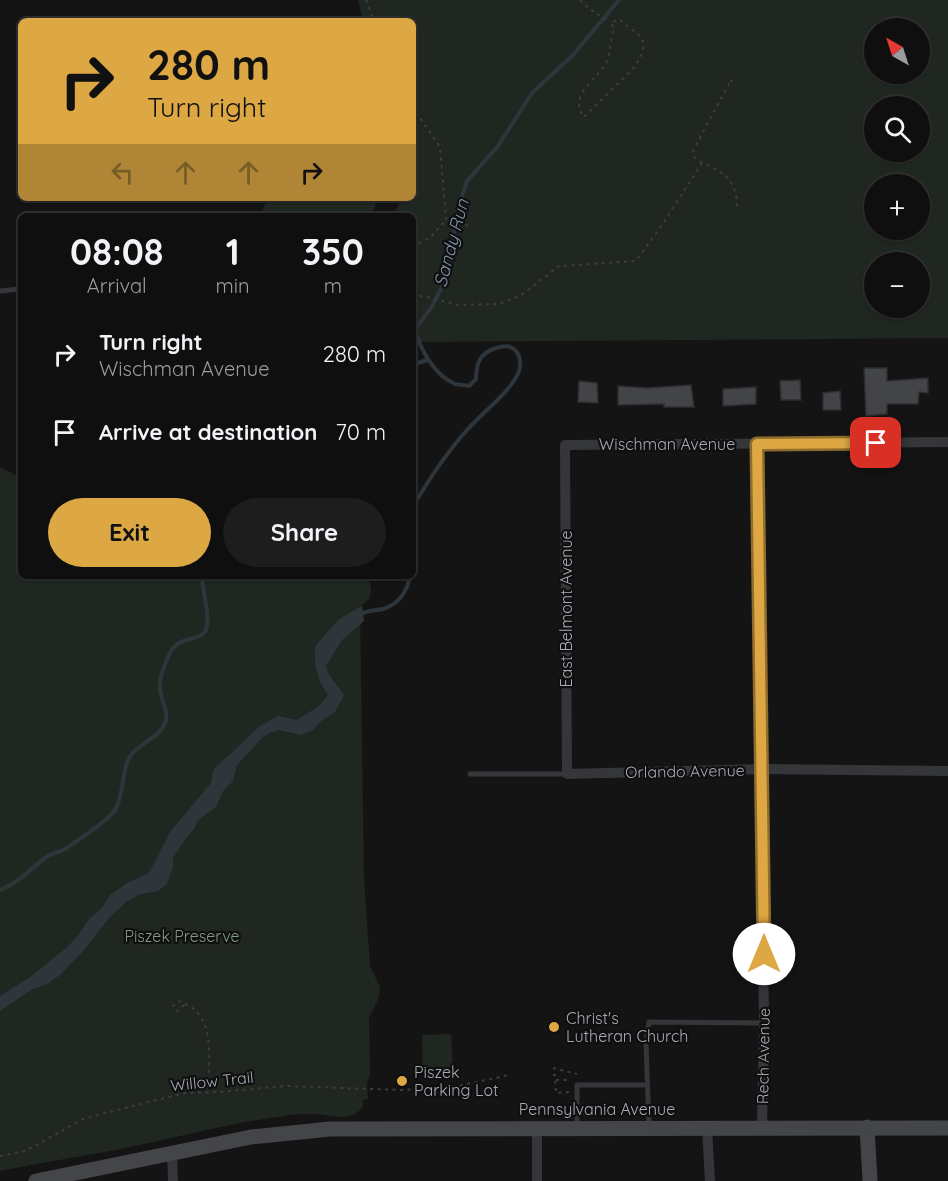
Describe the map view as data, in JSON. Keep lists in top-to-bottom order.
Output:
{
  "streets": {
    "main road": ["Pennsylvania Avenue"],
    "street": [
      "Wischman Avenue",
      "East Belmont Avenue",
      "Orlando Avenue",
      "Rech Avenue"
    ],
    "path": ["Willow Trail"]
  },
  "crossings": [
    ["Wischman Avenue", "East Belmont Avenue"],
    ["Wischman Avenue", "Rech Avenue"],
    ["East Belmont Avenue", "Orlando Avenue"],
    ["Orlando Avenue", "Rech Avenue"],
    ["Rech Avenue", "Pennsylvania Avenue"]
  ],
  "water": ["Sandy Run"],
  "parks": ["Piszek Preserve"],
  "places": ["Christ's Lutheran Church", "Piszek Parking Lot"],
  "north": "top left",
  "page": {
    "map_buttons": ["+", "−"],
    "turn": ["280 m", "Turn right"],
    "eta": [
      "08:08",
      "Arrival",
      "1",
      "min",
      "350",
      "m"
    ],
    "list": [
      {
        "name": "Turn right",
        "note": "Wischman Avenue",
        "value": "280 m"
      },
      {
        "name": "Arrive at destination",
        "value": "70 m"
      }
    ],
    "buttons": ["Exit", "Share"]
  }
}
